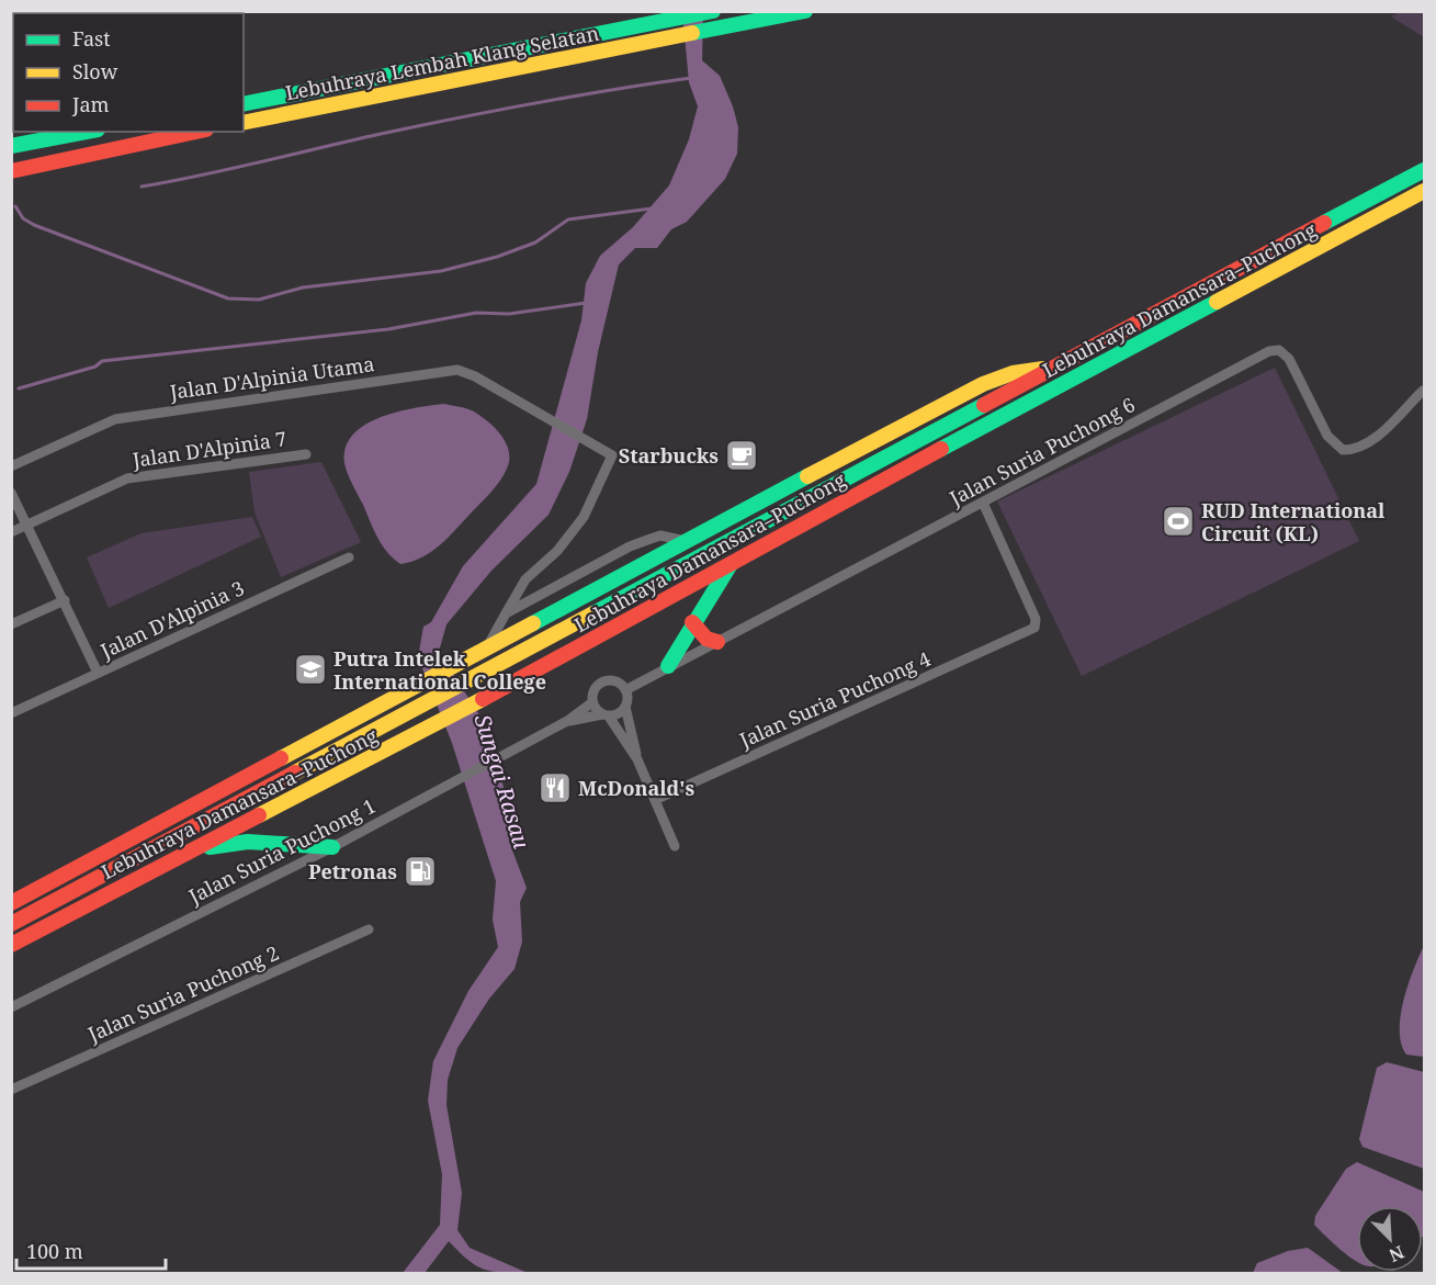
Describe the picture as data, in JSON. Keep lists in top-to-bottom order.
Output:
{
  "streets": {
    "highway": ["Lebuhraya Lembah Klang Selatan", "Lebuhraya Damansara–Puchong"],
    "street": [
      "Jalan D'Alpinia Utama",
      "Jalan D'Alpinia 7",
      "Jalan Suria Puchong 6",
      "Jalan D'Alpinia 3",
      "Jalan Suria Puchong 4",
      "Jalan Suria Puchong 1",
      "Jalan Suria Puchong 2"
    ]
  },
  "crossings": [
    ["Jalan Suria Puchong 6", "Jalan Suria Puchong 4"],
    ["Jalan Suria Puchong 6", "Jalan Suria Puchong 1"]
  ],
  "water": ["Sungai Rasau"],
  "places": {
    "cafe": ["Starbucks"],
    "sports": ["RUD International Circuit (KL)"],
    "school or university": ["Putra Intelek International College"],
    "restaurant": ["McDonald's"],
    "fuel station": ["Petronas"]
  },
  "legend": ["Fast", "Slow", "Jam"],
  "scale_bar": "100 m",
  "north": "bottom right"
}
